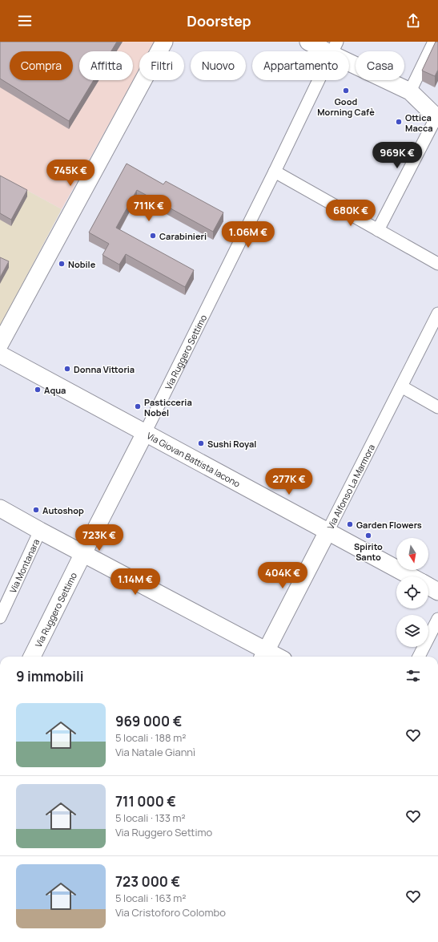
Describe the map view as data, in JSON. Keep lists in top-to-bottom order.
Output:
{
  "streets": {
    "main road": ["Via Ruggero Settimo", "Via Giovan Battista Iacono", "Via Alfonso La Marmora"],
    "street": ["Via Montanara"]
  },
  "crossings": [
    ["Via Ruggero Settimo", "Via Giovan Battista Iacono"],
    ["Via Giovan Battista Iacono", "Via Alfonso La Marmora"]
  ],
  "places": [
    "Good Morning Cafè",
    "Ottica Macca",
    "Carabinieri",
    "Nobile",
    "Donna Vittoria",
    "Aqua",
    "Pasticceria Nobel",
    "Sushi Royal",
    "Autoshop",
    "Garden Flowers",
    "Spirito Santo"
  ],
  "north": "bottom",
  "page": {
    "header": "Doorstep",
    "chip": [
      "Compra",
      "Affitta",
      "Filtri",
      "Nuovo",
      "Appartamento",
      "Casa"
    ],
    "price": [
      "969K €",
      "745K €",
      "711K €",
      "680K €",
      "1.06M €",
      "277K €",
      "723K €",
      "404K €",
      "1.14M €"
    ],
    "heading": "9 immobili",
    "list": [
      {
        "name": "969 000 €",
        "note": "5 locali · 188 m² · Via Natale Giannì"
      },
      {
        "name": "711 000 €",
        "note": "5 locali · 133 m² · Via Ruggero Settimo"
      },
      {
        "name": "723 000 €",
        "note": "5 locali · 163 m² · Via Cristoforo Colombo"
      }
    ]
  }
}
